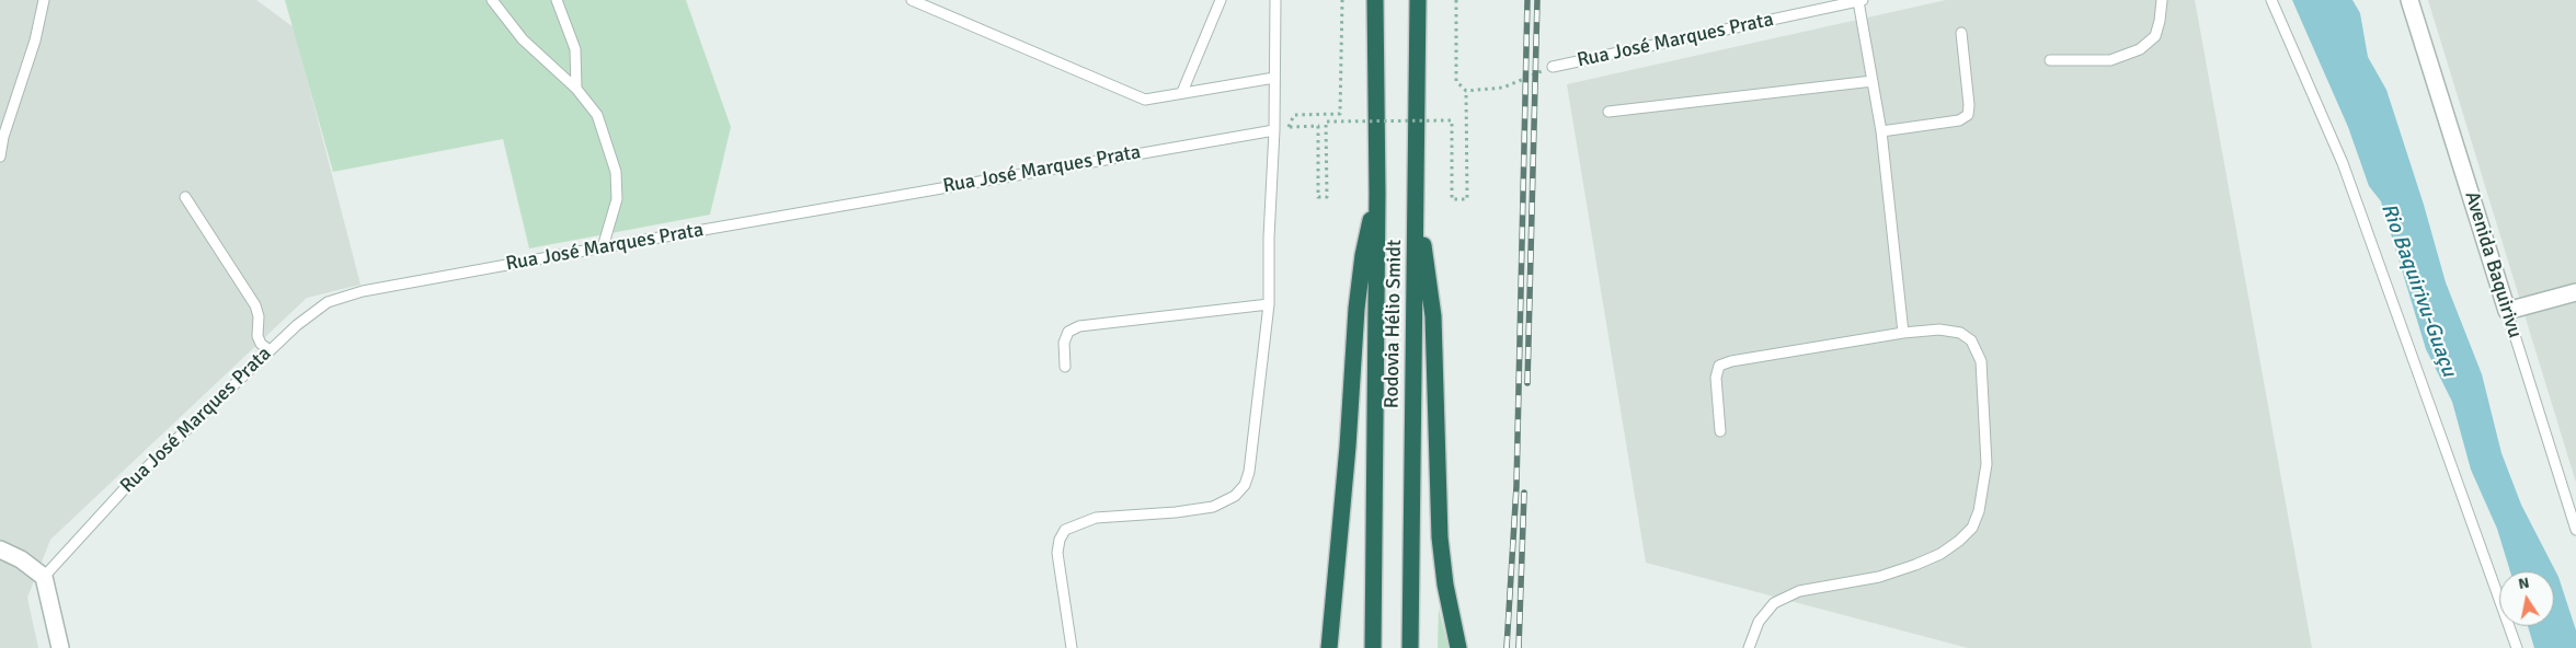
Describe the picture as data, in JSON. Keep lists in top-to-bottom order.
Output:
{
  "streets": {
    "highway": ["Rodovia Hélio Smidt"],
    "street": ["Avenida Baquirivu"],
    "lane": ["Rua José Marques Prata"]
  },
  "water": ["Rio Baquirivu-Guaçu"],
  "north": "top"
}
